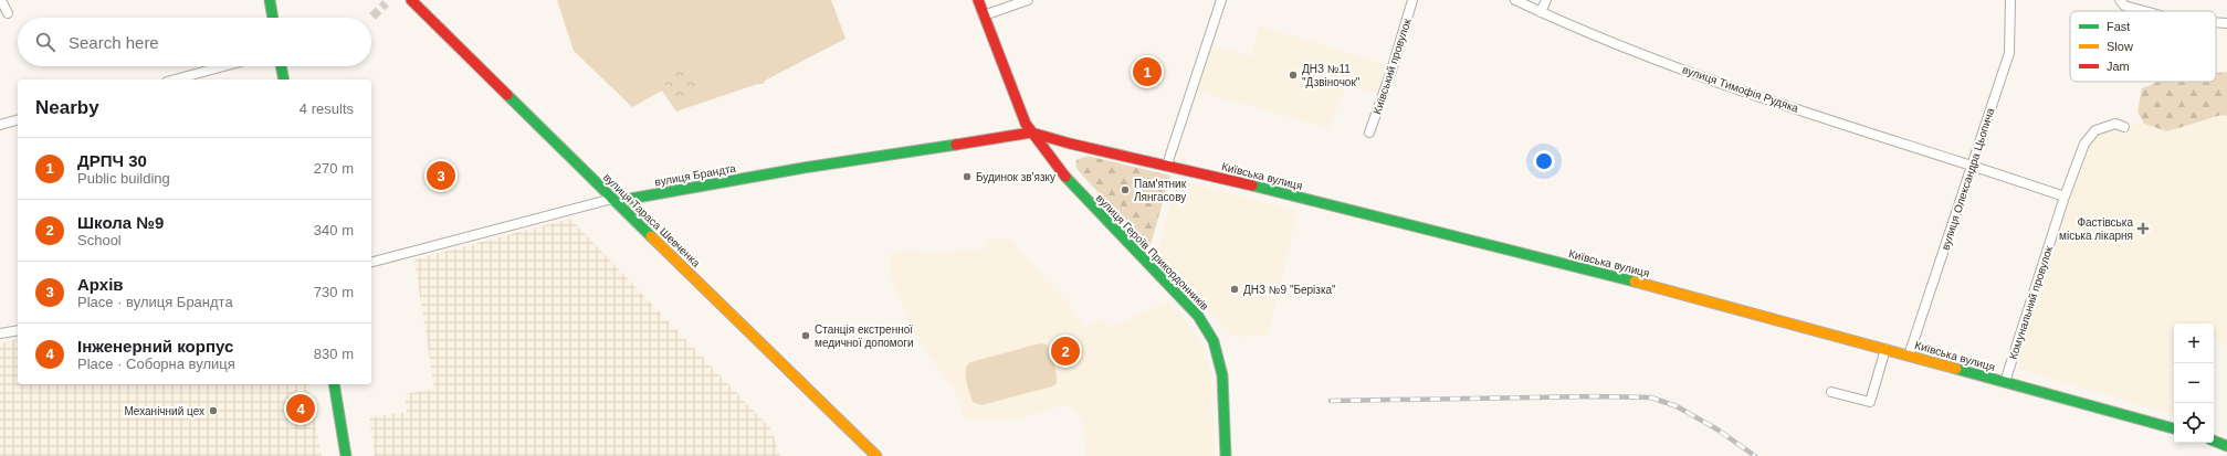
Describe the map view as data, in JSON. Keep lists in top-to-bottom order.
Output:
{
  "streets": {
    "main road": [
      "вулиця Брандта",
      "Київська вулиця",
      "вулиця Тараса Шевченка",
      "вулиця Героїв Прикордонників"
    ],
    "street": [
      "Київський провулок",
      "вулиця Тимофія Рудяка",
      "вулиця Олександра Цьопича",
      "Комунальний провулок"
    ]
  },
  "crossings": [
    ["вулиця Тимофія Рудяка", "вулиця Олександра Цьопича"],
    ["вулиця Тимофія Рудяка", "Комунальний провулок"],
    ["вулиця Брандта", "Київська вулиця"],
    ["вулиця Брандта", "вулиця Тараса Шевченка"],
    ["вулиця Брандта", "вулиця Героїв Прикордонників"],
    ["Київська вулиця", "вулиця Олександра Цьопича"],
    ["Київська вулиця", "вулиця Героїв Прикордонників"],
    ["Київська вулиця", "Комунальний провулок"]
  ],
  "places": {
    "other": [
      "ДНЗ №11 \"Дзвіночок\"",
      "Будинок зв'язку",
      "Пам'ятник Лянгасову",
      "ДНЗ №9 \"Берізка\"",
      "Станція екстренної медичної допомоги",
      "Механічний цех"
    ],
    "health": ["Фастівська міська лікарня"]
  },
  "legend": ["Fast", "Slow", "Jam"],
  "page": {
    "search": "Search here",
    "pins": [
      "1",
      "3",
      "2",
      "4"
    ],
    "heading": ["Nearby", "4 results"],
    "list": [
      {
        "mark": "1",
        "name": "ДРПЧ 30",
        "note": "Public building",
        "value": "270 m"
      },
      {
        "mark": "2",
        "name": "Школа №9",
        "note": "School",
        "value": "340 m"
      },
      {
        "mark": "3",
        "name": "Архів",
        "note": "Place · вулиця Брандта",
        "value": "730 m"
      },
      {
        "mark": "4",
        "name": "Інженерний корпус",
        "note": "Place · Соборна вулиця",
        "value": "830 m"
      }
    ],
    "map_buttons": ["+", "−"]
  }
}
